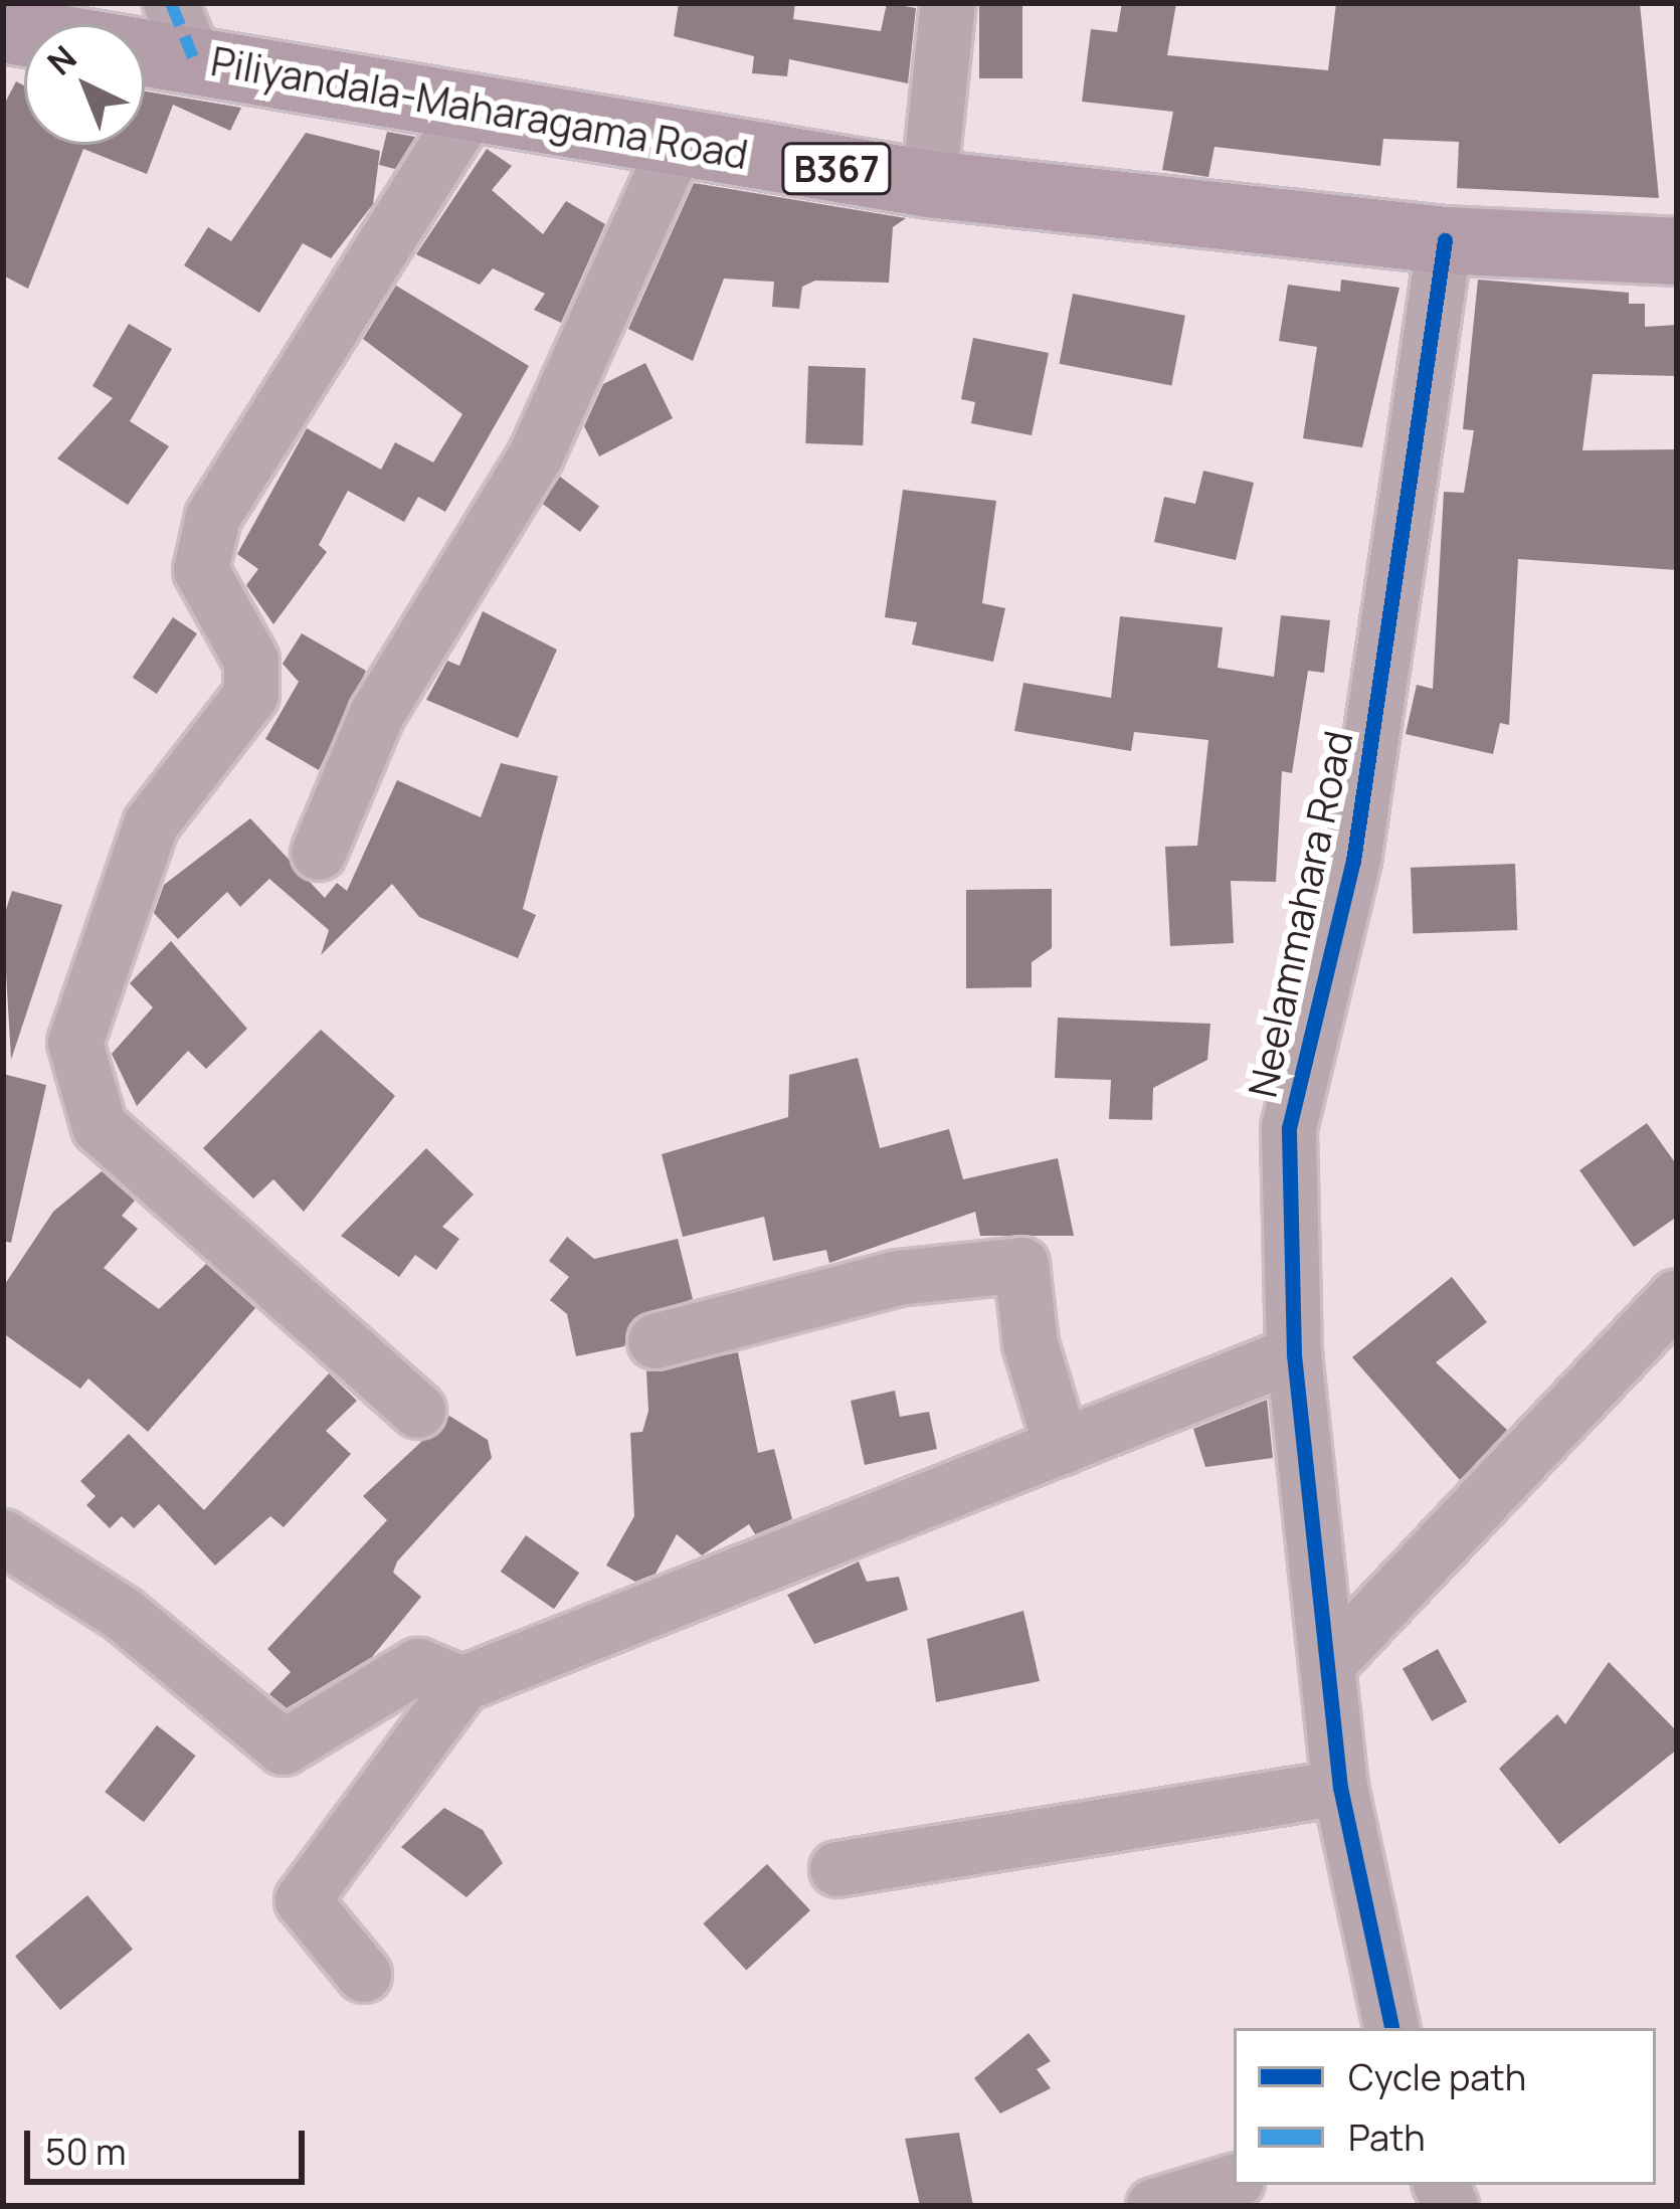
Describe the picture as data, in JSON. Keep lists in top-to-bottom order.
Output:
{
  "streets": {
    "main road": ["Piliyandala-Maharagama Road", "B367"],
    "street": ["Neelammahara Road"]
  },
  "crossings": [
    ["Piliyandala-Maharagama Road", "Neelammahara Road"]
  ],
  "legend": ["Cycle path", "Path"],
  "scale_bar": "50 m",
  "north": "top left"
}
